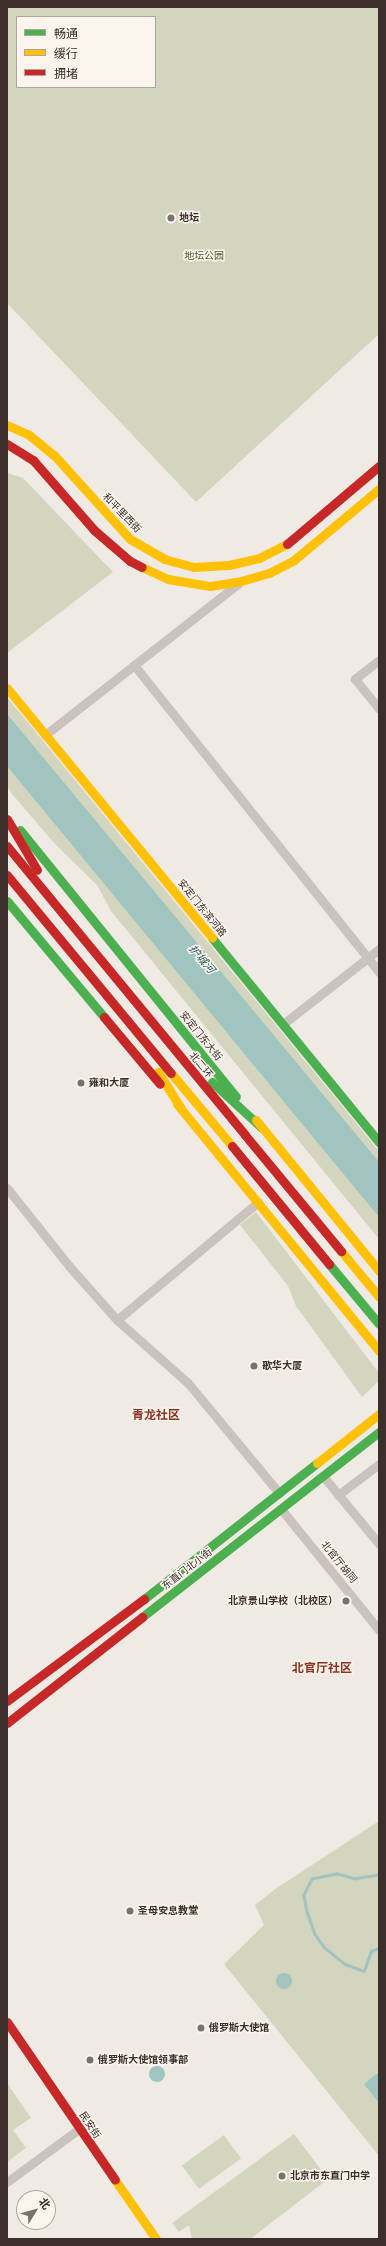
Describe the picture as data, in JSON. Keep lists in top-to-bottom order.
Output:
{
  "streets": {
    "main road": [
      "和平里西街",
      "安定门东滨河路",
      "安定门东大街",
      "北二环",
      "东直门北小街",
      "民安街"
    ],
    "street": ["北官厅胡同"]
  },
  "crossings": [
    ["北官厅胡同", "东直门北小街"]
  ],
  "districts": ["青龙社区", "北官厅社区"],
  "water": ["护城河"],
  "parks": ["地坛公园"],
  "places": [
    "地坛",
    "雍和大厦",
    "歌华大厦",
    "北京景山学校（北校区）",
    "圣母安息教堂",
    "俄罗斯大使馆",
    "俄罗斯大使馆领事部",
    "北京市东直门中学"
  ],
  "legend": ["畅通", "缓行", "拥堵"],
  "north": "top right"
}
